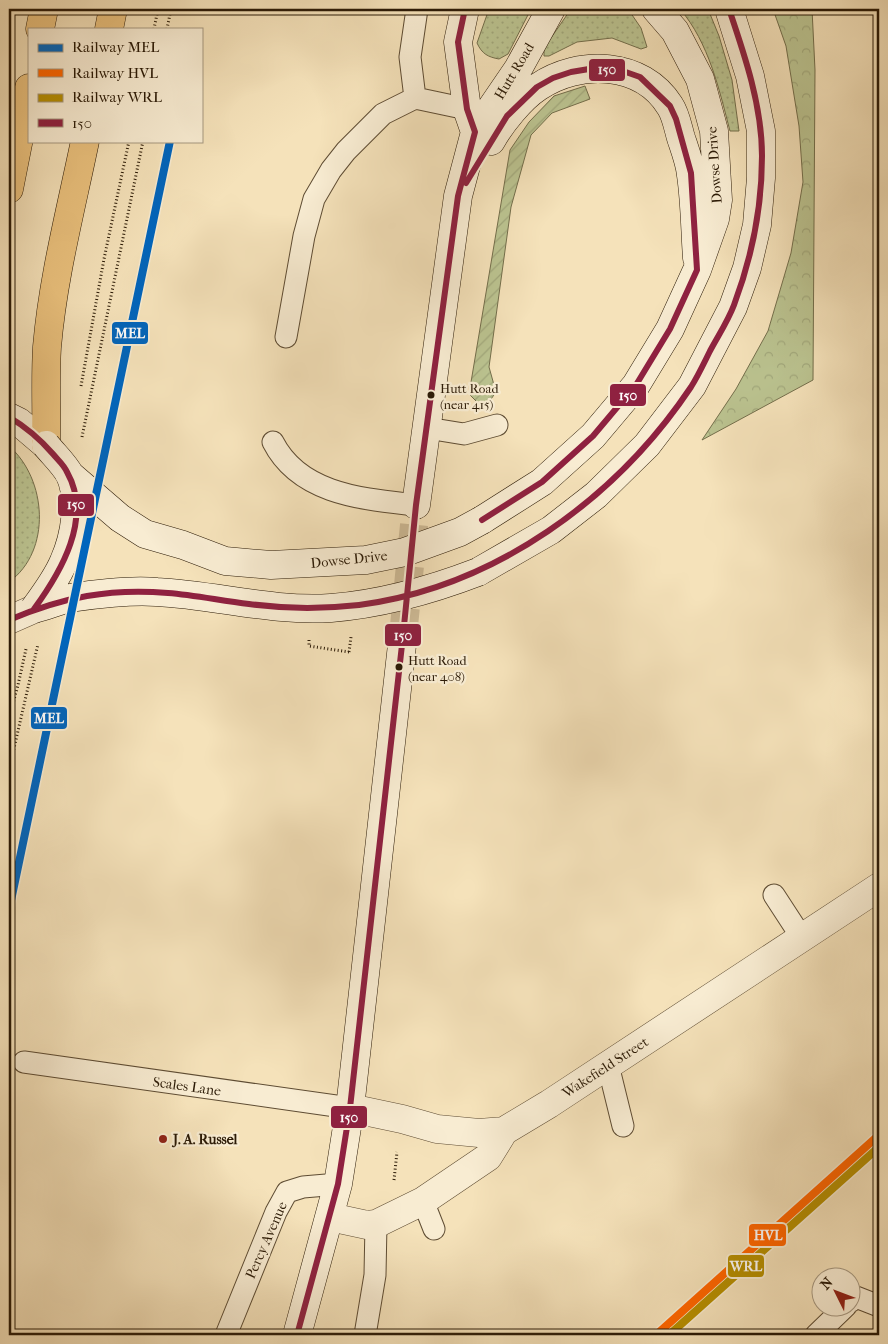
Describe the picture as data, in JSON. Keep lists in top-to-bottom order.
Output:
{
  "streets": {
    "main road": ["Hutt Road", "Dowse Drive", "Wakefield Street"],
    "lane": ["Scales Lane", "Percy Avenue"]
  },
  "places": ["Hutt Road (near 415)", "Hutt Road (near 408)", "J. A. Russel"],
  "lines": [
    "transit line 150",
    "rail line MEL",
    "rail line HVL",
    "rail line WRL"
  ],
  "legend": [
    "Railway MEL",
    "Railway HVL",
    "Railway WRL",
    "150"
  ],
  "north": "top left"
}
